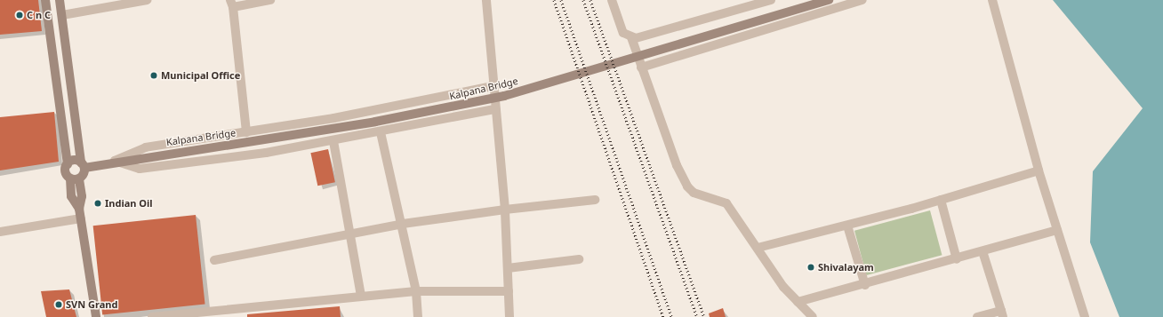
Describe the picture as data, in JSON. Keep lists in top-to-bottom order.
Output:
{
  "streets": {
    "main road": ["Kalpana Bridge"]
  },
  "places": [
    "C n C",
    "Municipal Office",
    "Indian Oil",
    "Shivalayam",
    "SVN Grand"
  ]
}
